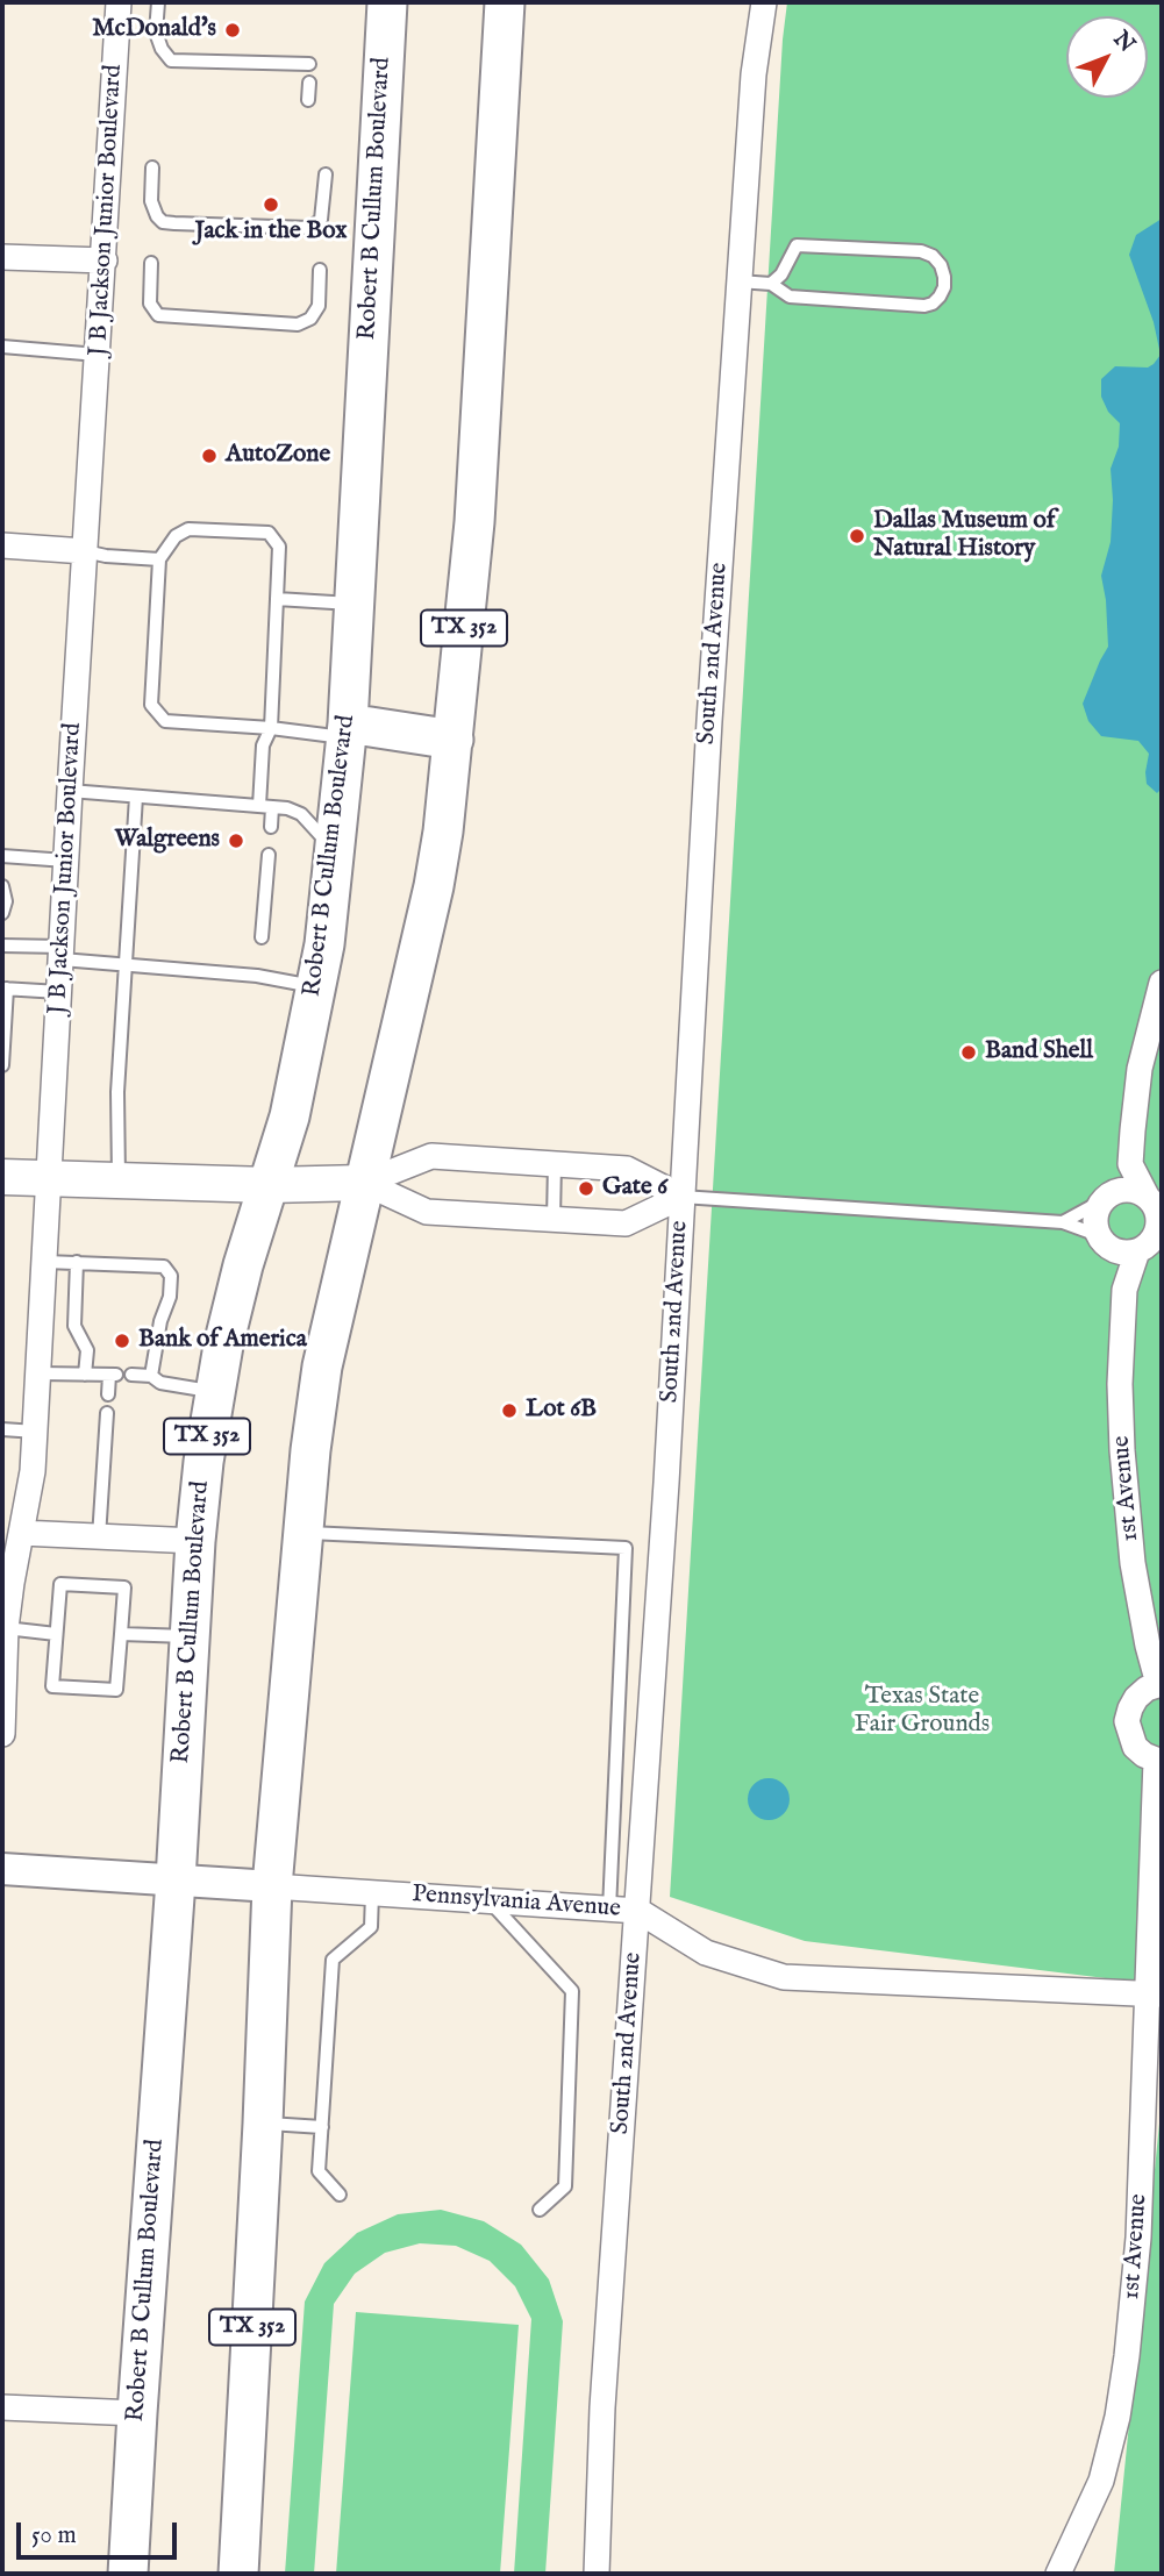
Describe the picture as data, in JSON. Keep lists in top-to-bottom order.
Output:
{
  "streets": {
    "main road": ["Robert B Cullum Boulevard", "TX 352"],
    "street": [
      "J B Jackson Junior Boulevard",
      "South 2nd Avenue",
      "1st Avenue",
      "Pennsylvania Avenue"
    ]
  },
  "crossings": [
    ["Robert B Cullum Boulevard", "Pennsylvania Avenue"],
    ["TX 352", "Pennsylvania Avenue"],
    ["South 2nd Avenue", "Pennsylvania Avenue"],
    ["1st Avenue", "Pennsylvania Avenue"]
  ],
  "parks": ["Texas State Fair Grounds"],
  "places": [
    "McDonald's",
    "Jack in the Box",
    "AutoZone",
    "Dallas Museum of Natural History",
    "Walgreens",
    "Band Shell",
    "Gate 6",
    "Bank of America",
    "Lot 6B"
  ],
  "scale_bar": "50 m",
  "north": "top right"
}
